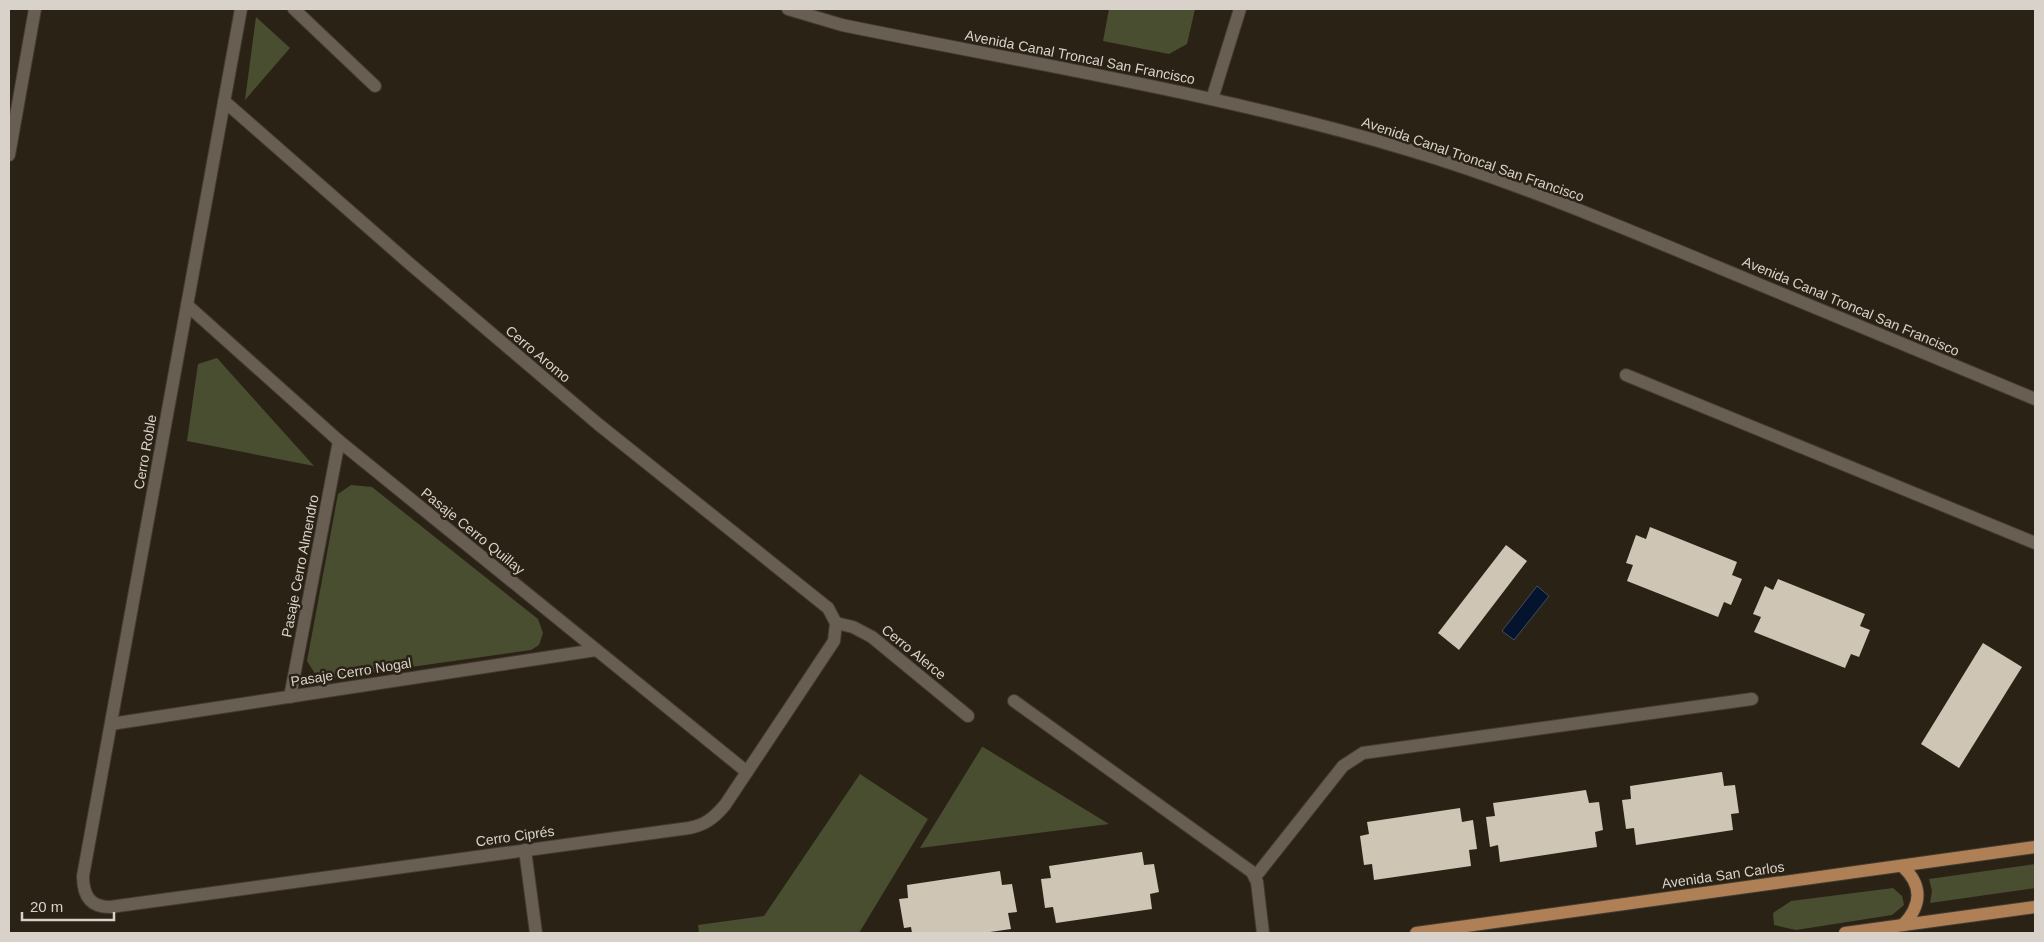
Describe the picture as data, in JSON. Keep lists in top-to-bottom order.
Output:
{
  "streets": {
    "main road": ["Avenida San Carlos"],
    "street": [
      "Avenida Canal Troncal San Francisco",
      "Cerro Aromo",
      "Cerro Roble",
      "Pasaje Cerro Quillay",
      "Pasaje Cerro Almendro",
      "Cerro Alerce",
      "Pasaje Cerro Nogal",
      "Cerro Ciprés"
    ]
  },
  "crossings": [
    ["Cerro Aromo", "Cerro Roble"],
    ["Cerro Aromo", "Cerro Alerce"],
    ["Cerro Aromo", "Cerro Ciprés"],
    ["Cerro Roble", "Pasaje Cerro Quillay"],
    ["Cerro Roble", "Pasaje Cerro Nogal"],
    ["Cerro Roble", "Cerro Ciprés"],
    ["Pasaje Cerro Quillay", "Pasaje Cerro Almendro"],
    ["Pasaje Cerro Quillay", "Pasaje Cerro Nogal"],
    ["Pasaje Cerro Quillay", "Cerro Ciprés"],
    ["Pasaje Cerro Almendro", "Pasaje Cerro Nogal"],
    ["Cerro Alerce", "Cerro Ciprés"]
  ],
  "scale_bar": "20 m"
}
